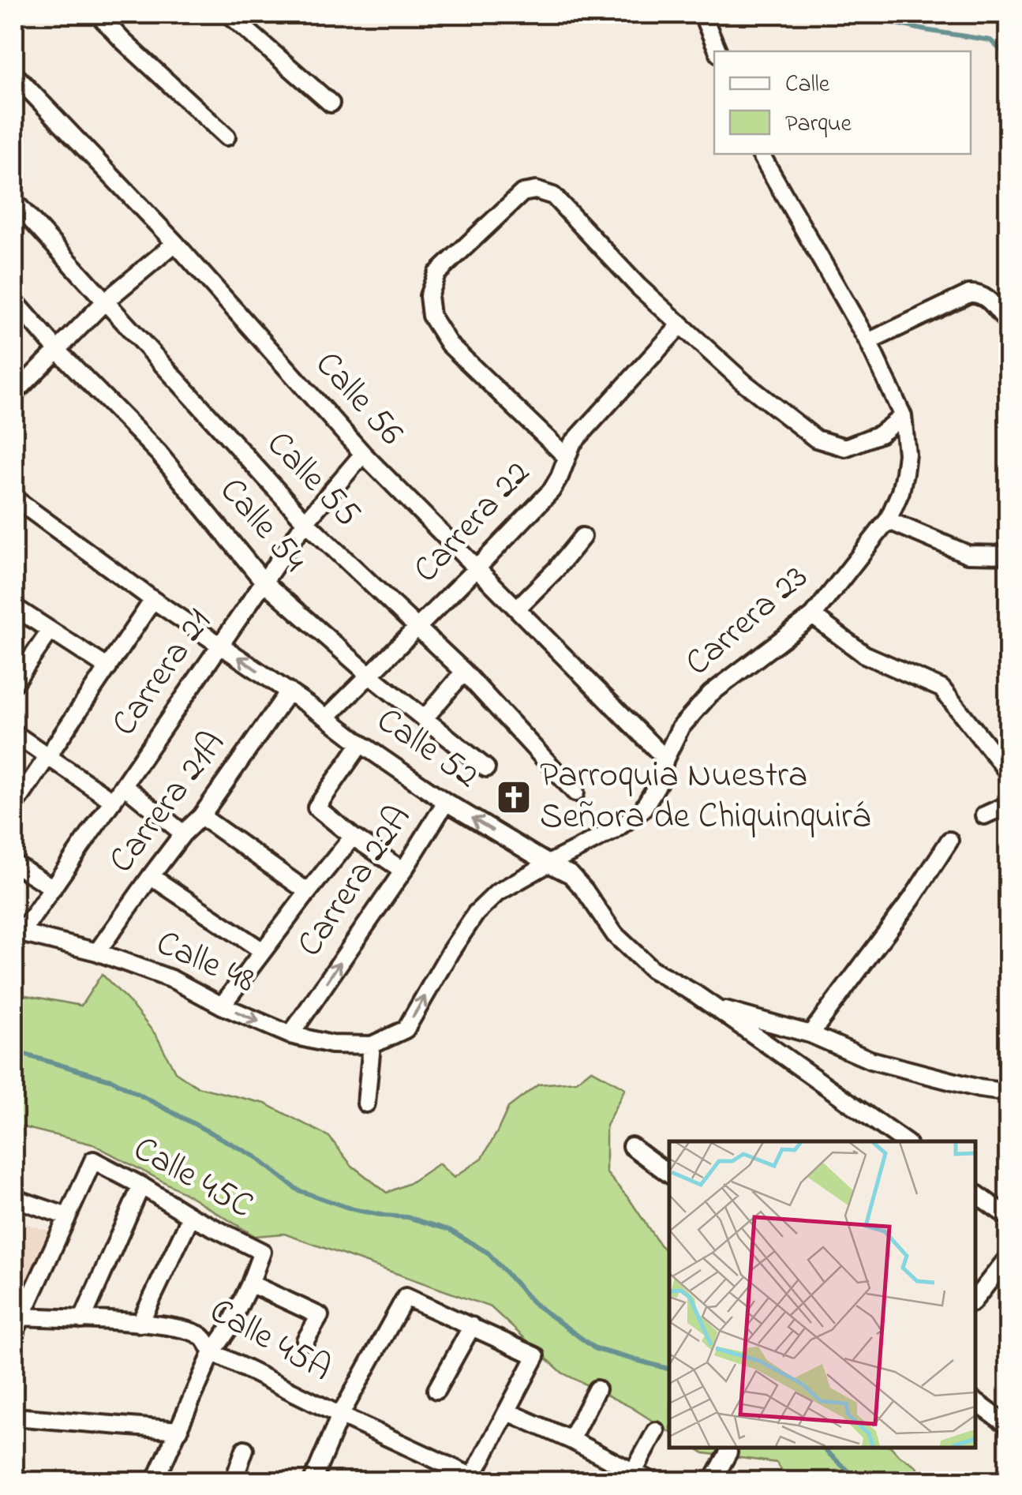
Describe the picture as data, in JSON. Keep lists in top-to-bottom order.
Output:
{
  "streets": {
    "street": [
      "Calle 56",
      "Calle 55",
      "Carrera 22",
      "Calle 54",
      "Carrera 23",
      "Carrera 21",
      "Calle 52",
      "Carrera 21A",
      "Carrera 22A",
      "Calle 48",
      "Calle 45C",
      "Calle 45A"
    ]
  },
  "crossings": [
    ["Calle 56", "Carrera 22"],
    ["Calle 56", "Carrera 23"],
    ["Calle 56", "Carrera 21"],
    ["Calle 55", "Carrera 22"],
    ["Calle 55", "Carrera 21"],
    ["Carrera 22", "Calle 54"],
    ["Carrera 22", "Calle 52"],
    ["Calle 54", "Carrera 21"],
    ["Carrera 23", "Calle 52"],
    ["Carrera 23", "Calle 48"],
    ["Carrera 21", "Calle 52"],
    ["Carrera 21", "Calle 48"],
    ["Calle 52", "Carrera 21A"],
    ["Calle 52", "Carrera 22A"],
    ["Carrera 21A", "Calle 48"],
    ["Carrera 22A", "Calle 48"]
  ],
  "places": {
    "church": ["Parroquia Nuestra Señora de Chiquinquirá"]
  },
  "legend": ["Calle", "Parque"]
}
